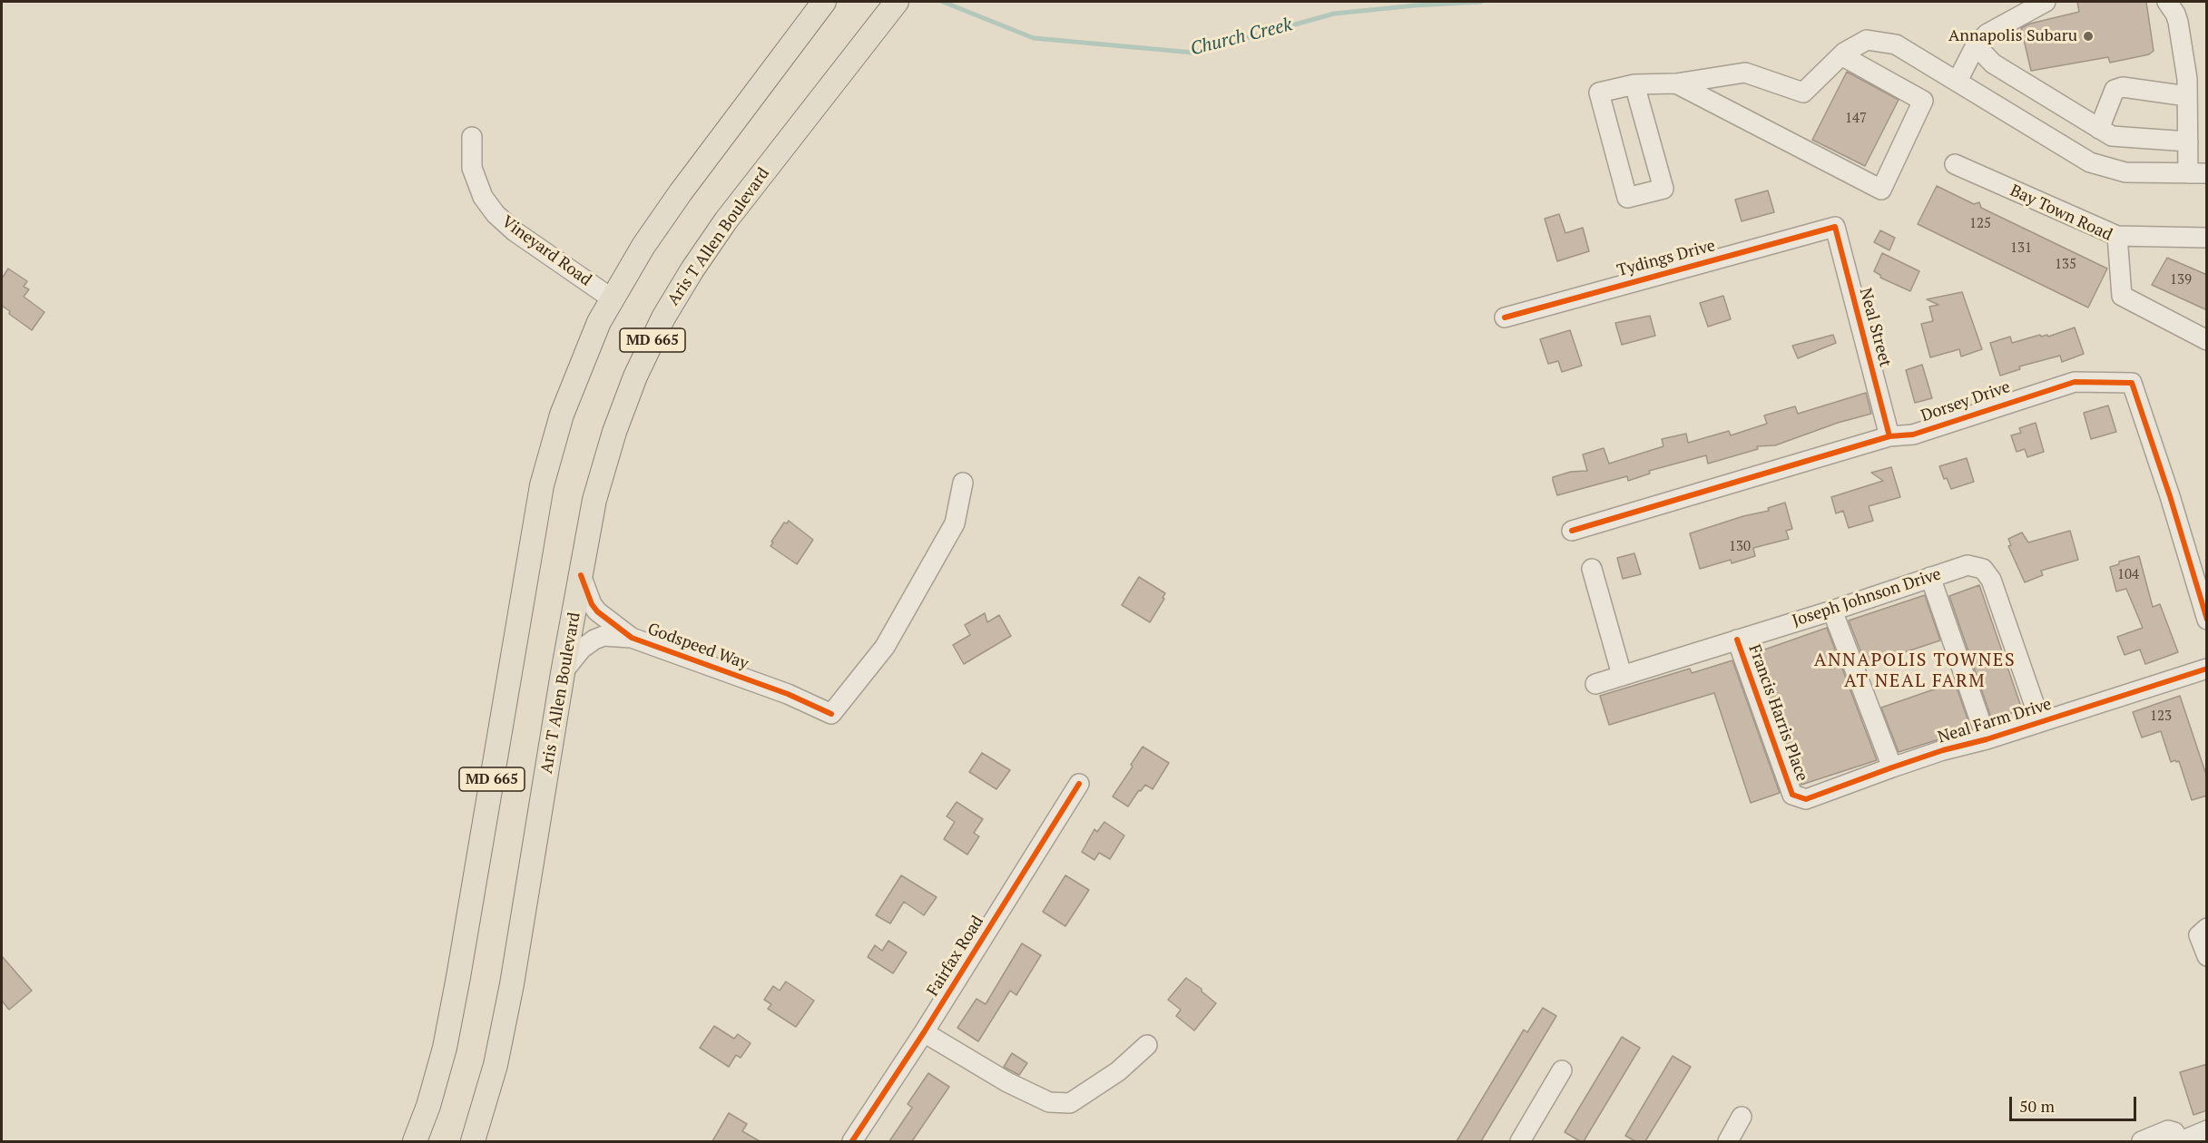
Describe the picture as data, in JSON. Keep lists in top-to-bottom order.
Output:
{
  "streets": {
    "main road": ["Aris T Allen Boulevard", "MD 665"],
    "street": [
      "Bay Town Road",
      "Vineyard Road",
      "Tydings Drive",
      "Neal Street",
      "Dorsey Drive",
      "Joseph Johnson Drive",
      "Godspeed Way",
      "Francis Harris Place",
      "Neal Farm Drive",
      "Fairfax Road"
    ]
  },
  "crossings": [
    ["Aris T Allen Boulevard", "Godspeed Way"],
    ["Vineyard Road", "MD 665"],
    ["Tydings Drive", "Neal Street"],
    ["Neal Street", "Dorsey Drive"],
    ["Joseph Johnson Drive", "Francis Harris Place"],
    ["Joseph Johnson Drive", "Neal Farm Drive"],
    ["Francis Harris Place", "Neal Farm Drive"]
  ],
  "districts": ["ANNAPOLIS TOWNES AT NEAL FARM"],
  "water": ["Church Creek"],
  "places": ["Annapolis Subaru"],
  "house_numbers": [
    "147",
    "125",
    "131",
    "135",
    "139",
    "130",
    "104",
    "123"
  ],
  "scale_bar": "50 m"
}
